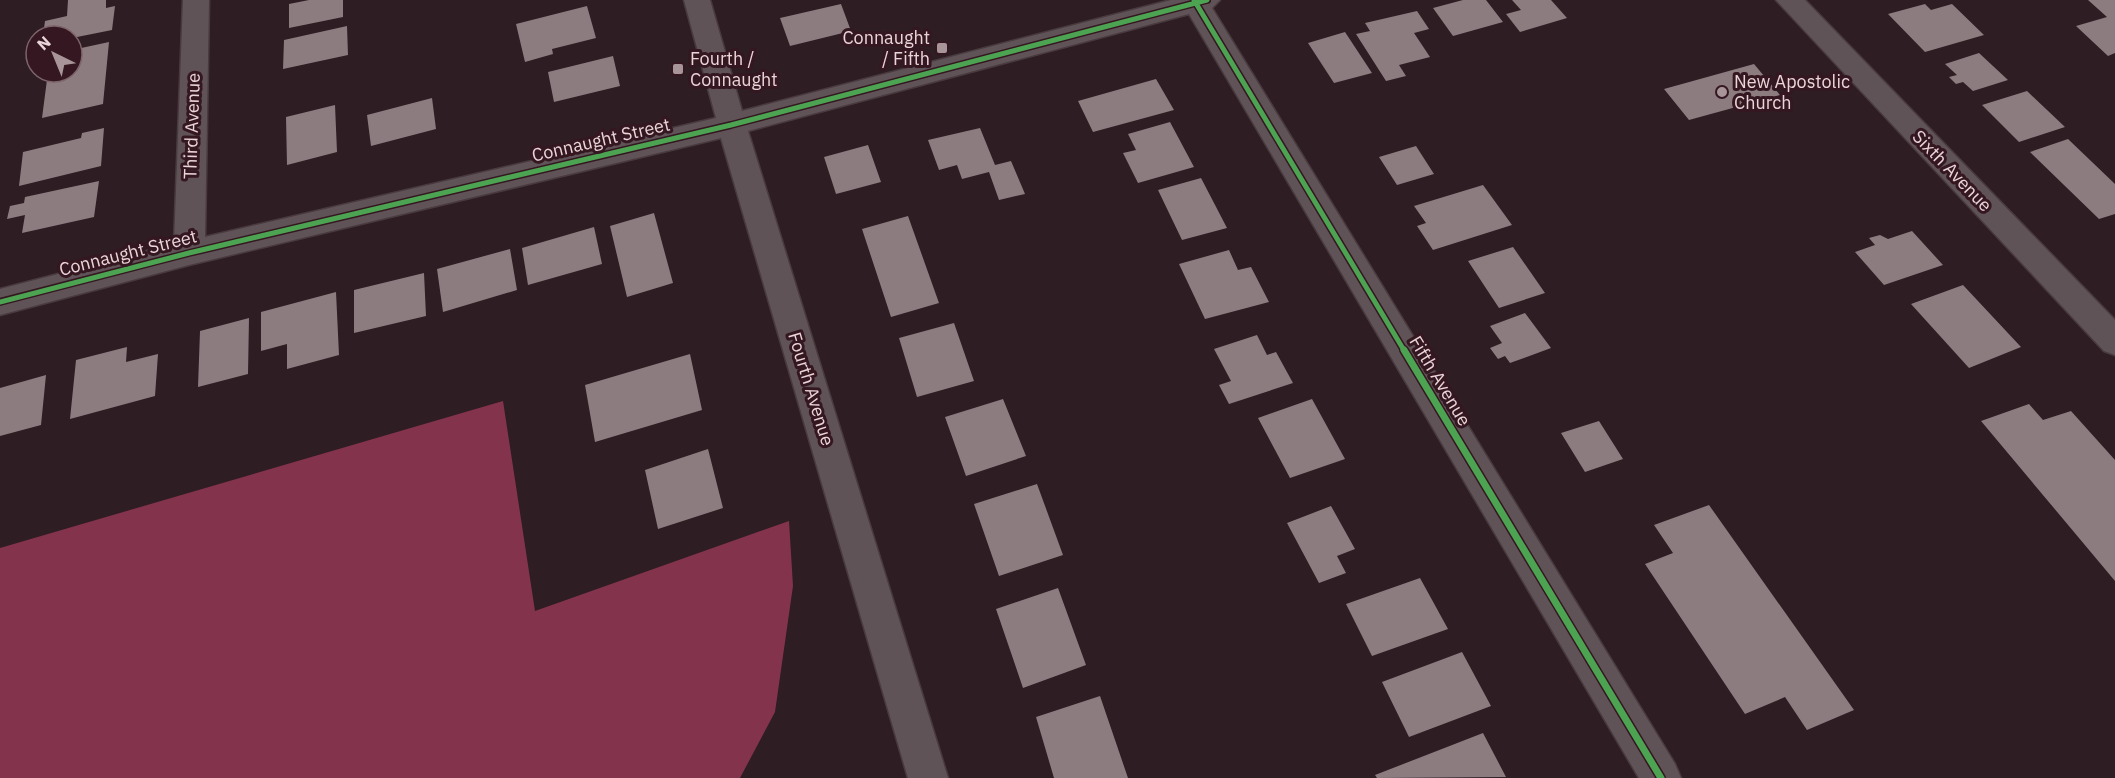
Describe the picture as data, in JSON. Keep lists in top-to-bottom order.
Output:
{
  "streets": {
    "street": [
      "Third Avenue",
      "Connaught Street",
      "Sixth Avenue",
      "Fifth Avenue",
      "Fourth Avenue"
    ]
  },
  "crossings": [
    ["Third Avenue", "Connaught Street"],
    ["Connaught Street", "Fifth Avenue"],
    ["Connaught Street", "Fourth Avenue"]
  ],
  "places": {
    "transit": ["Connaught / Fifth", "Fourth / Connaught"],
    "other": ["New Apostolic Church"]
  },
  "north": "top left"
}
